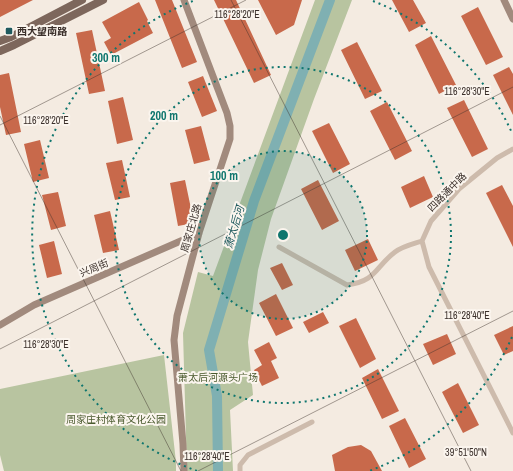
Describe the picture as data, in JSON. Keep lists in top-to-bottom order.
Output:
{
  "streets": {
    "street": ["四路通中路", "周家庄北路", "兴周街"]
  },
  "crossings": [
    ["周家庄北路", "兴周街"]
  ],
  "water": ["萧太后河"],
  "parks": ["萧太后河源头广场", "周家庄村体育文化公园"],
  "places": {
    "transit": ["西大望南路"]
  },
  "coordinates": [
    "116°28'20\"E",
    "116°28'30\"E",
    "116°28'40\"E",
    "39°51'50\"N"
  ],
  "rings": ["300 m", "200 m", "100 m"]
}
